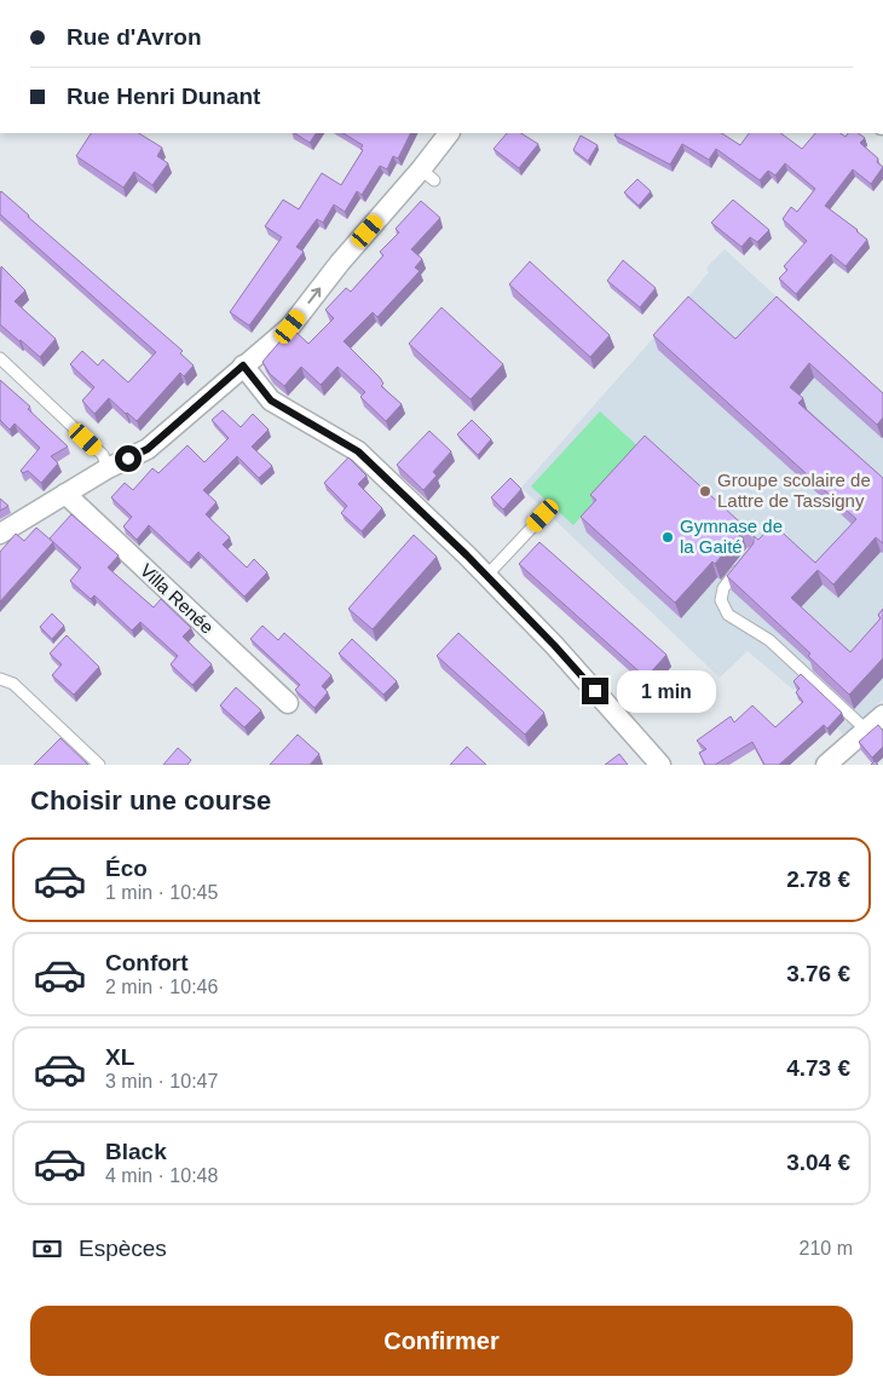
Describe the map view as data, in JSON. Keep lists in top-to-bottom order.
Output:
{
  "streets": {
    "street": ["Villa Renée"]
  },
  "places": ["Groupe scolaire de Lattre de Tassigny", "Gymnase de la Gaité"],
  "page": {
    "banner": ["Rue d'Avron", "Rue Henri Dunant"],
    "bubble": "1 min",
    "heading": "Choisir une course",
    "list": [
      {
        "name": "Éco",
        "note": "1 min · 10:45",
        "value": "2.78 €"
      },
      {
        "name": "Confort",
        "note": "2 min · 10:46",
        "value": "3.76 €"
      },
      {
        "name": "XL",
        "note": "3 min · 10:47",
        "value": "4.73 €"
      },
      {
        "name": "Black",
        "note": "4 min · 10:48",
        "value": "3.04 €"
      }
    ],
    "pay": ["Espèces", "210 m"],
    "buttons": "Confirmer"
  }
}
